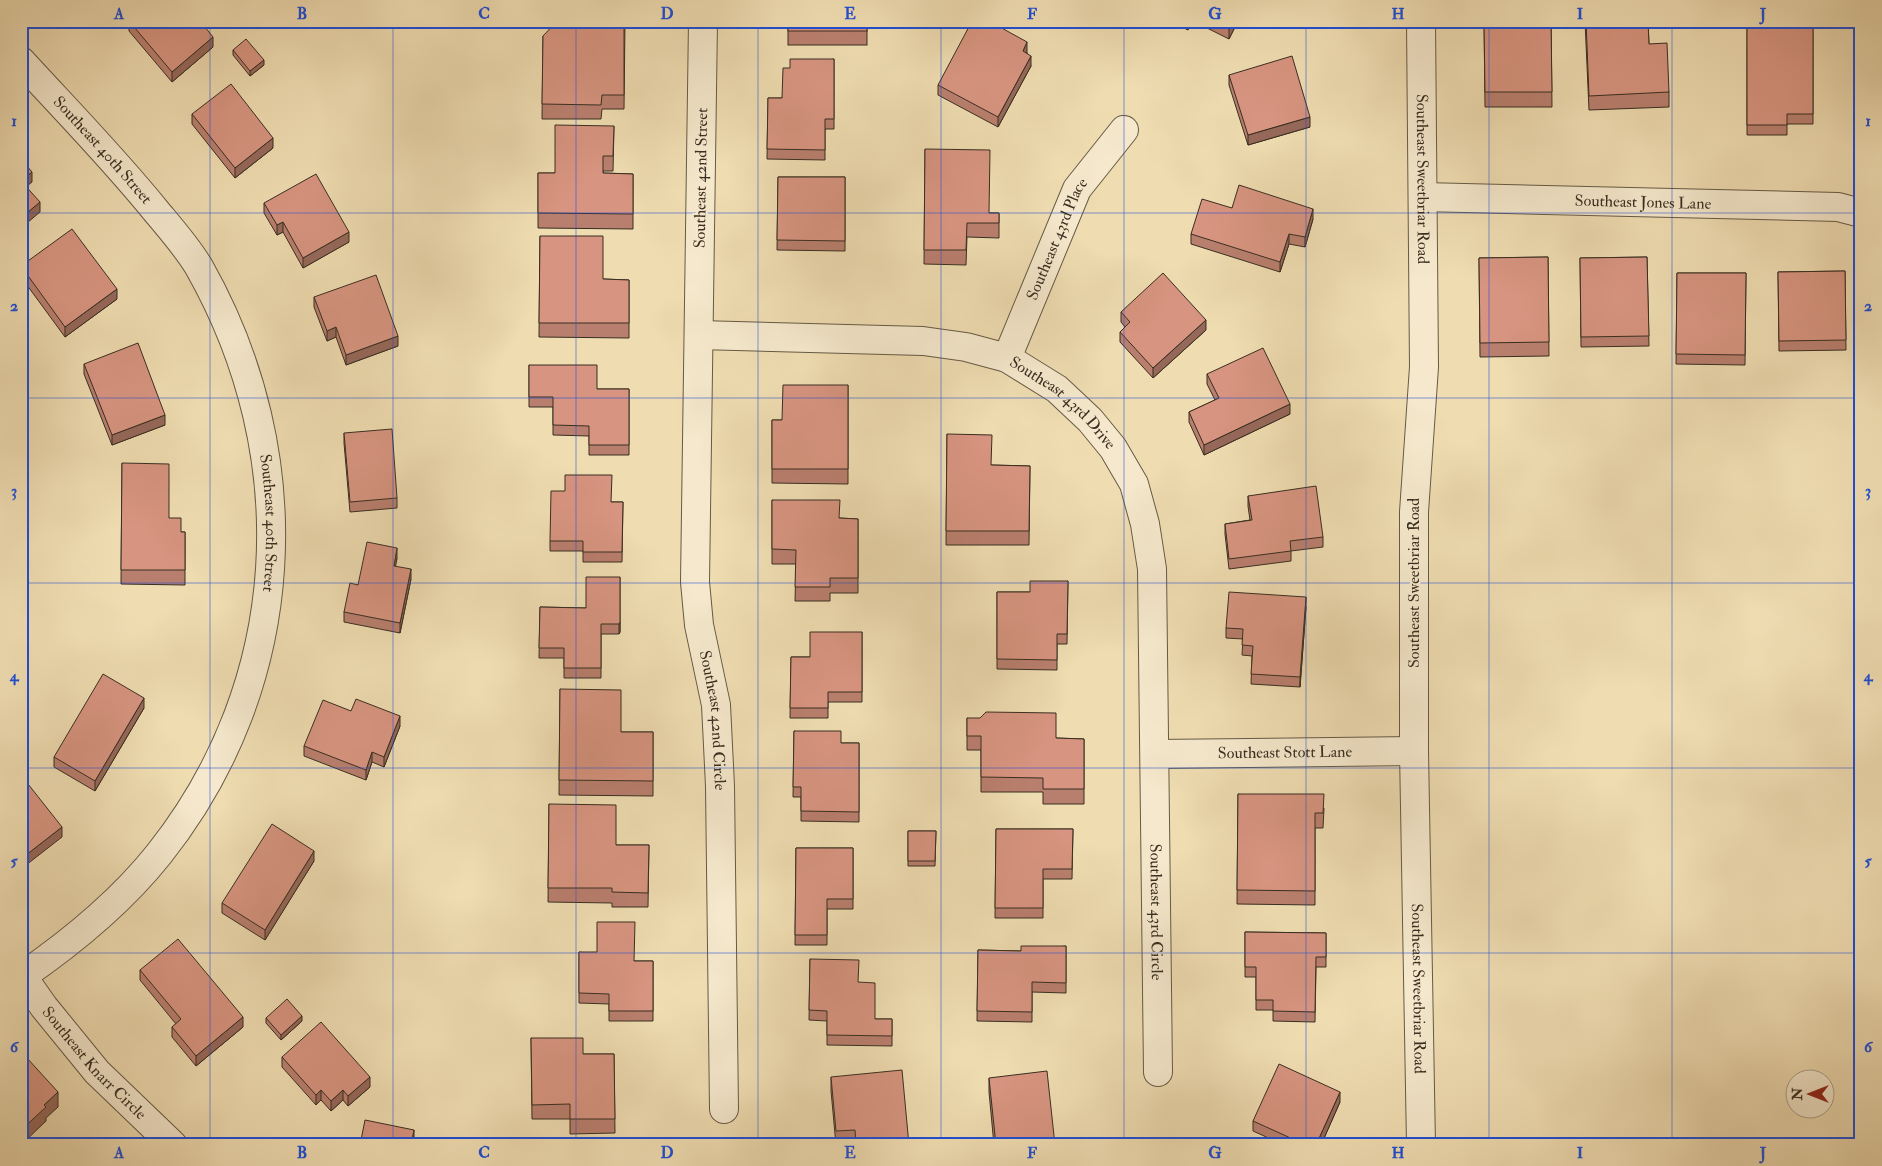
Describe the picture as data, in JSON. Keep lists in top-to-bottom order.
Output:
{
  "streets": {
    "street": [
      "Southeast 40th Street",
      "Southeast 42nd Street",
      "Southeast Sweetbriar Road",
      "Southeast Jones Lane",
      "Southeast 43rd Place",
      "Southeast 43rd Drive",
      "Southeast 42nd Circle",
      "Southeast Stott Lane",
      "Southeast 43rd Circle",
      "Southeast Knarr Circle"
    ]
  },
  "crossings": [
    ["Southeast 40th Street", "Southeast Knarr Circle"],
    ["Southeast 42nd Street", "Southeast 43rd Drive"],
    ["Southeast 42nd Street", "Southeast 42nd Circle"],
    ["Southeast Sweetbriar Road", "Southeast Jones Lane"],
    ["Southeast Sweetbriar Road", "Southeast Stott Lane"],
    ["Southeast 43rd Place", "Southeast 43rd Drive"],
    ["Southeast 43rd Drive", "Southeast 42nd Circle"],
    ["Southeast 43rd Drive", "Southeast Stott Lane"],
    ["Southeast 43rd Drive", "Southeast 43rd Circle"],
    ["Southeast Stott Lane", "Southeast 43rd Circle"]
  ],
  "north": "left",
  "grid": {
    "columns": [
      "A",
      "B",
      "C",
      "D",
      "E",
      "F",
      "G",
      "H",
      "I",
      "J"
    ],
    "rows": [
      "1",
      "2",
      "3",
      "4",
      "5",
      "6"
    ]
  }
}
